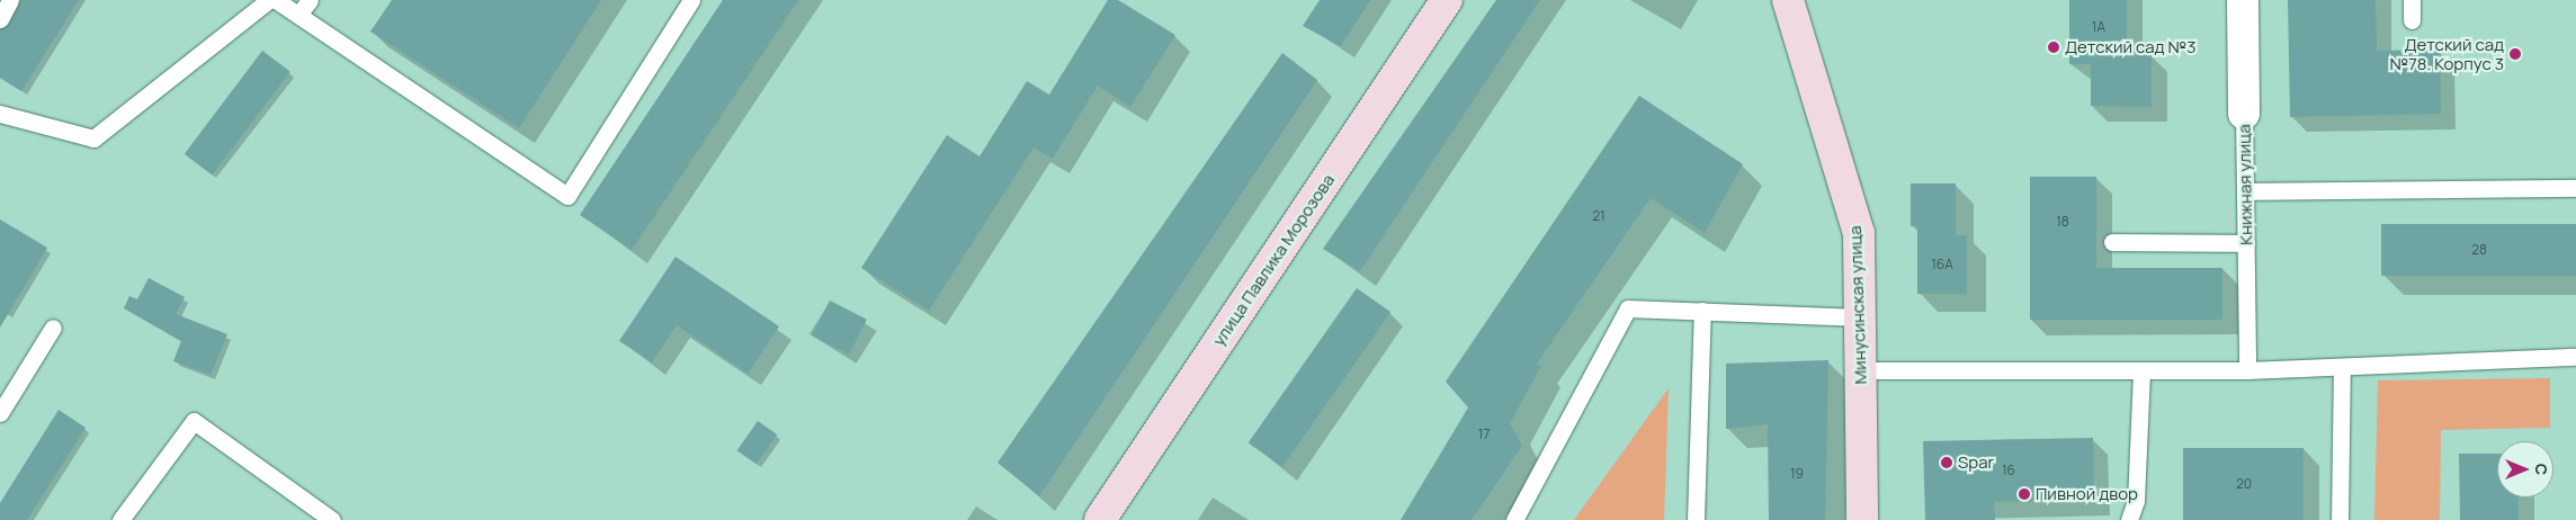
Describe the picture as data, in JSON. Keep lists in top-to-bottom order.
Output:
{
  "streets": {
    "street": ["Книжная улица", "улица Павлика Морозова", "Минусинская улица"]
  },
  "places": [
    "Детский сад №3",
    "Детский сад №78. Корпус 3",
    "Spar",
    "Пивной двор"
  ],
  "house_numbers": [
    "1А",
    "21",
    "18",
    "28",
    "16А",
    "17",
    "16",
    "19",
    "20"
  ],
  "north": "right"
}
